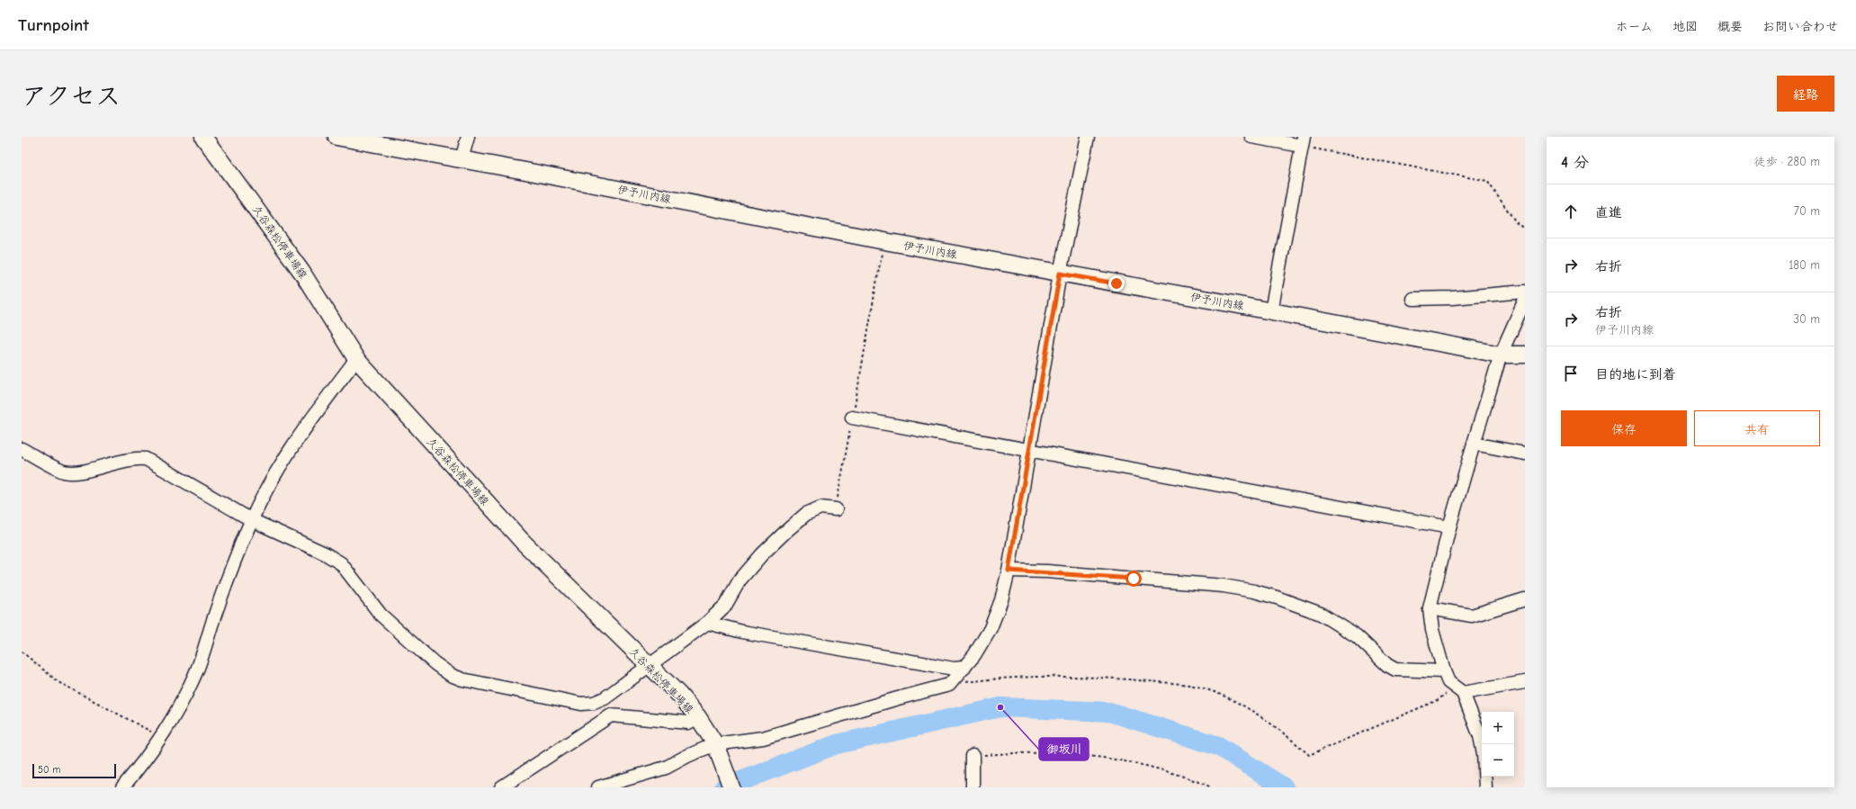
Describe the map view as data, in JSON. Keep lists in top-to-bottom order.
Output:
{
  "streets": {
    "main road": ["伊予川内線", "久谷森松停車場線"]
  },
  "places": ["御坂川"],
  "scale_bar": "50 m",
  "page": {
    "header": "Turnpoint",
    "nav": [
      "ホーム",
      "地図",
      "概要",
      "お問い合わせ"
    ],
    "title": "アクセス",
    "buttons": [
      "経路",
      ["保存", "共有"]
    ],
    "heading": ["4 分", "徒歩 · 280 m"],
    "list": [
      ["直進", "70 m"],
      ["右折", "180 m"],
      ["右折", "伊予川内線", "30 m"],
      "目的地に到着"
    ],
    "map_buttons": ["+", "−"],
    "scale": "50 m"
  }
}
